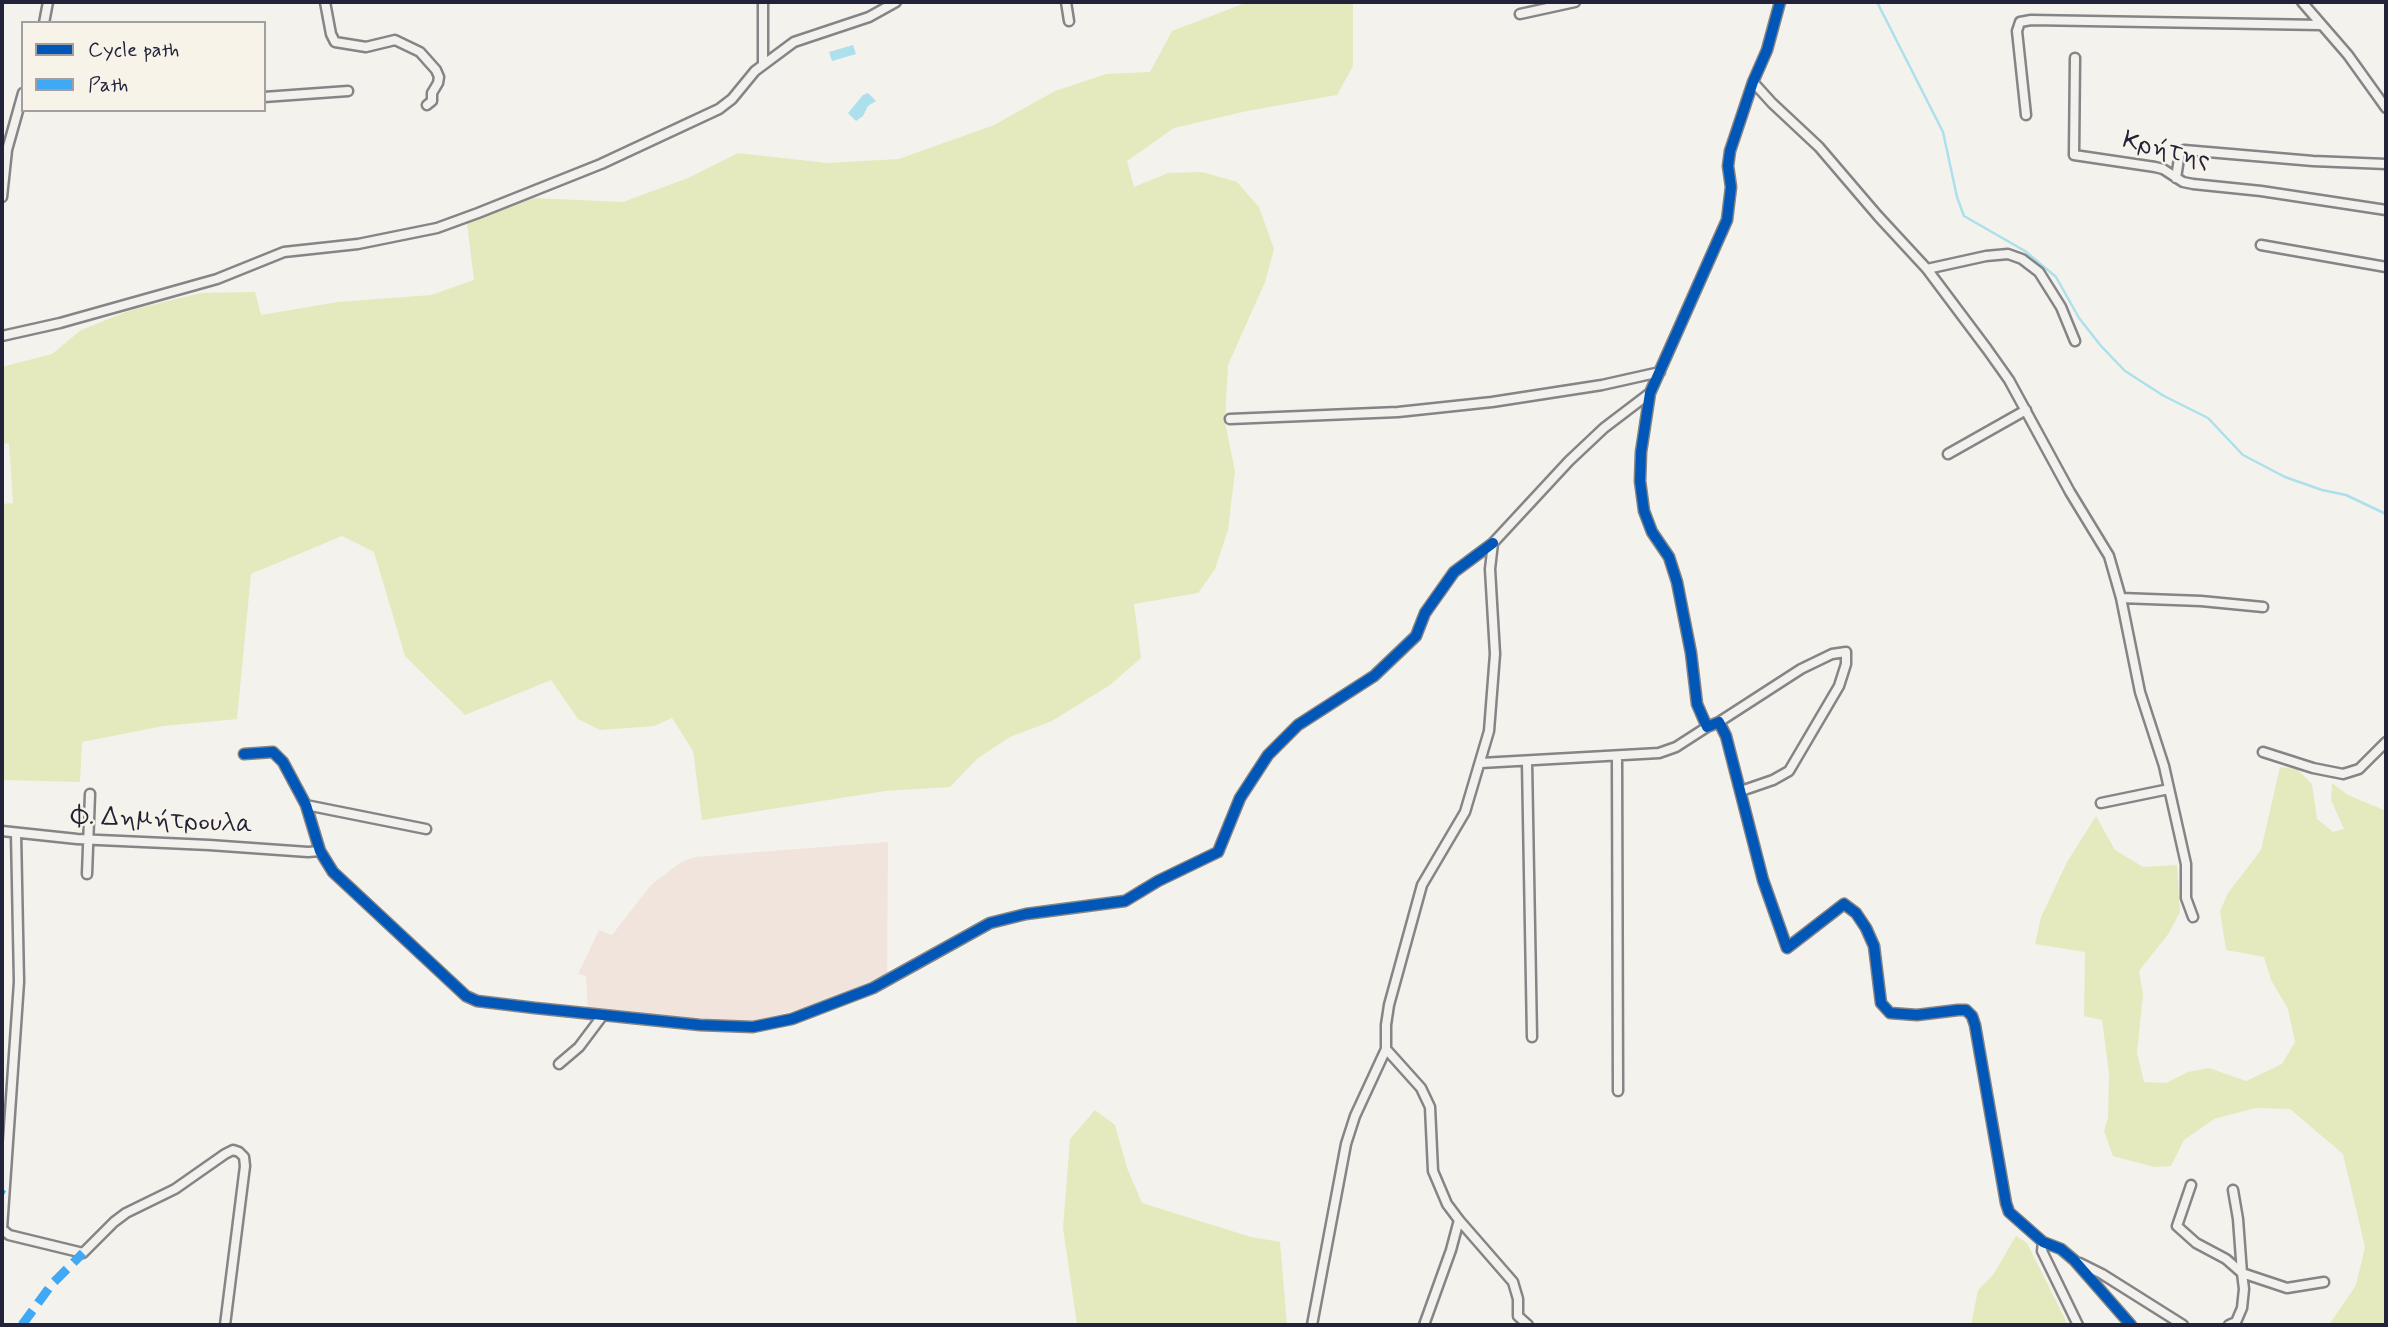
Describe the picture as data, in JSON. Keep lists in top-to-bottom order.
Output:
{
  "streets": {
    "street": ["Κρήτης", "Φ. Δημήτρουλα"]
  },
  "legend": ["Cycle path", "Path"]
}
